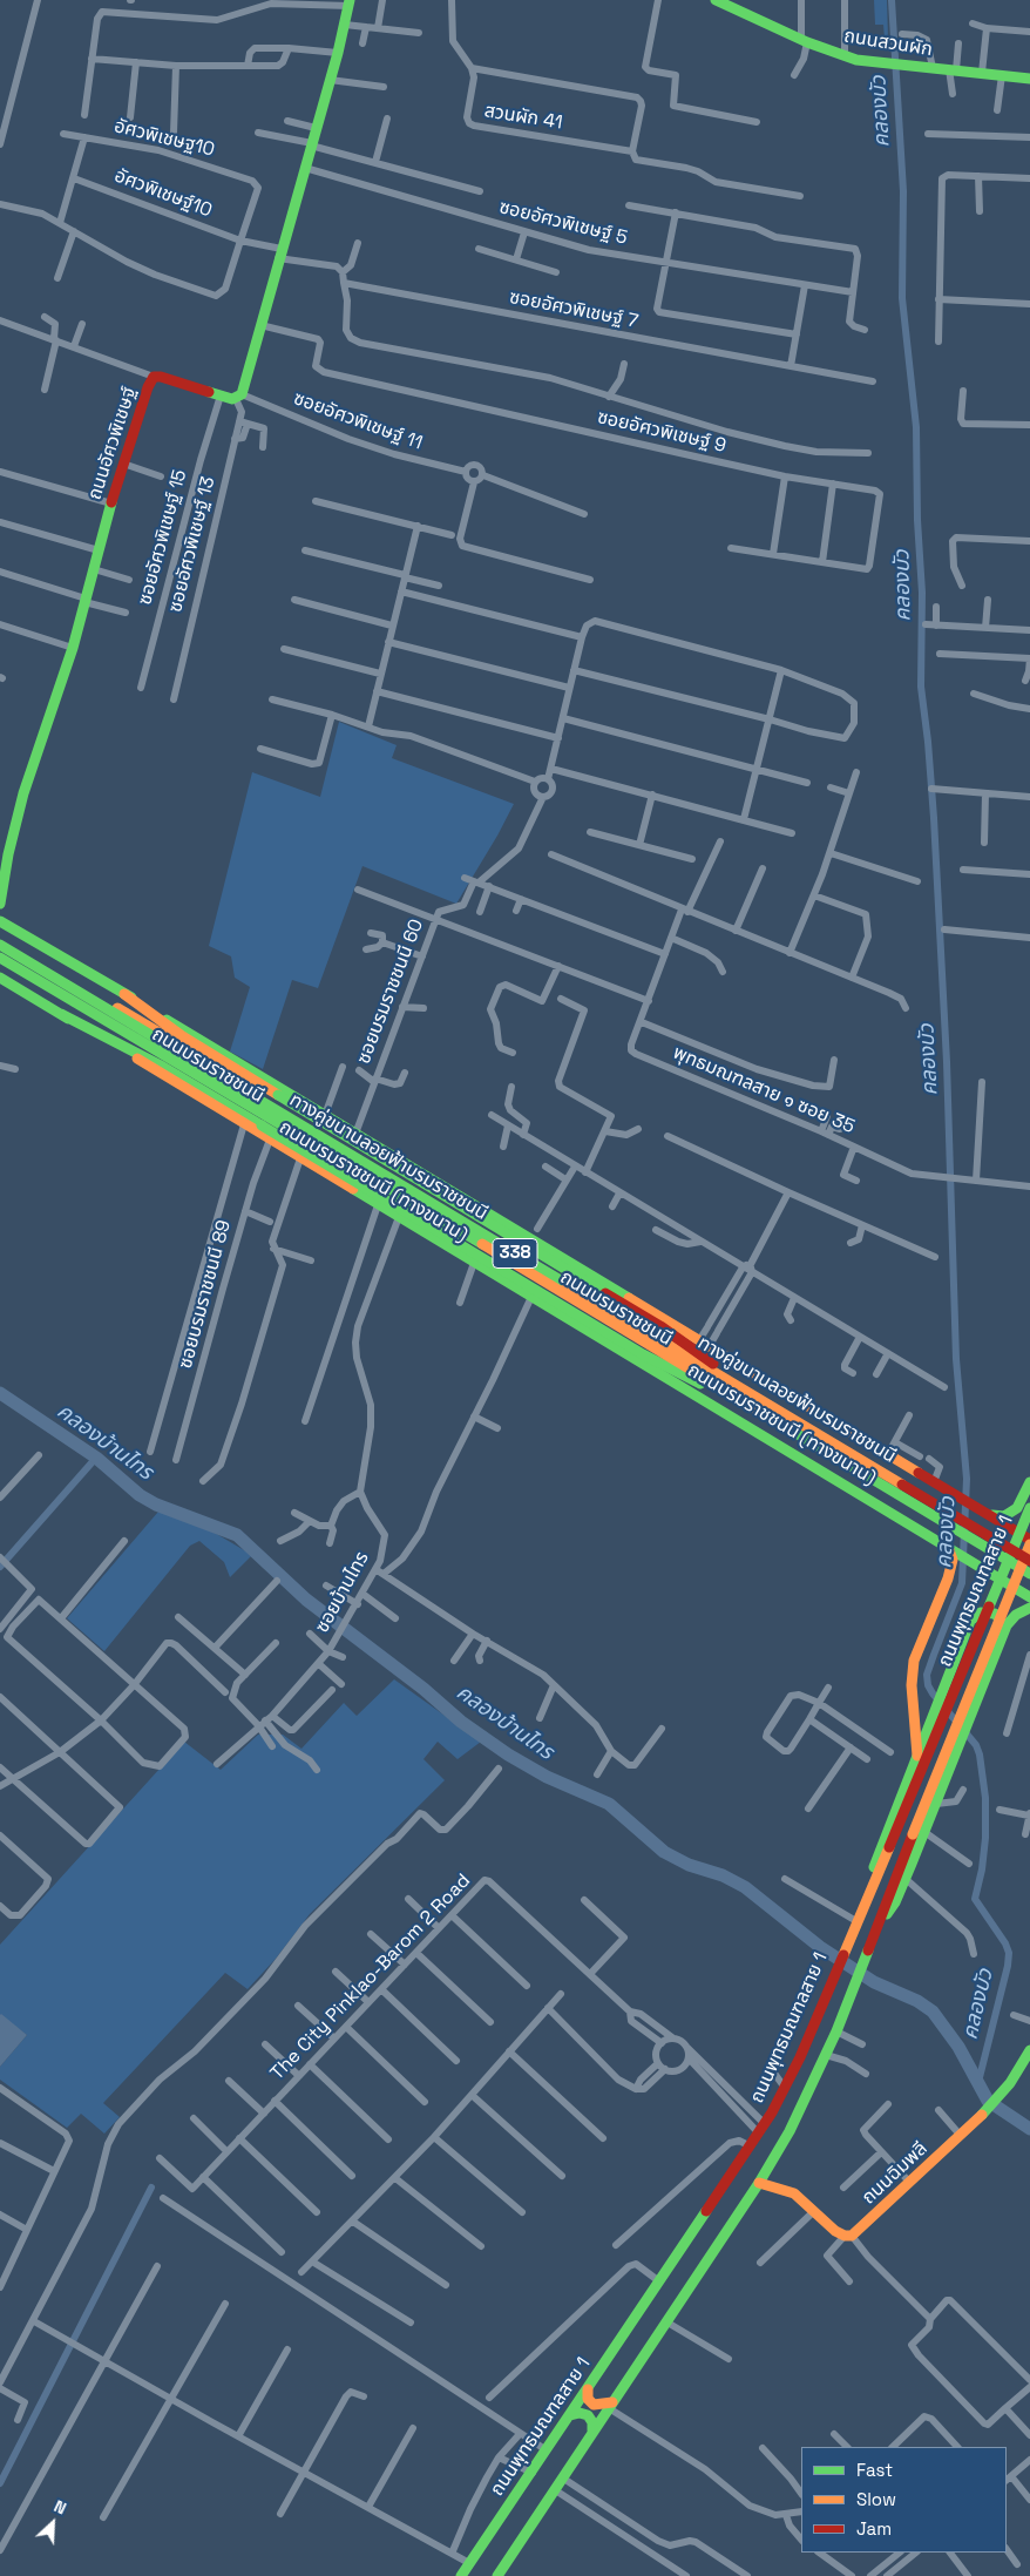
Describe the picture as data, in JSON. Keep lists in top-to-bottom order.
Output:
{
  "streets": {
    "main road": [
      "ถนนสวนผัก",
      "ถนนอัศวพิเชษฐ์",
      "ถนนบรมราชชนนี",
      "ทางคู่ขนานลอยฟ้าบรมราชชนนี",
      "ถนนบรมราชชนนี (ทางขนาน)",
      "338",
      "ถนนพุทธมณฑลสาย 1",
      "ถนนฉิมพลี"
    ],
    "street": [
      "สวนผัก 41",
      "อัศวพิเชษฐ10",
      "อัศวพิเชษฐ์10",
      "ซอยอัศวพิเชษฐ์ 5",
      "ซอยอัศวพิเชษฐ์ 7",
      "ซอยอัศวพิเชษฐ์ 11",
      "ซอยอัศวพิเชษฐ์ 9",
      "ซอยอัศวพิเชษฐ์ 15",
      "ซอยอัศวพิเชษฐ์ 13",
      "ซอยบรมราชชนนี 60",
      "พุทธมณฑลสาย ๑ ซอย 35",
      "ซอยบรมราชชนนี 89",
      "ซอยบ้านไทร",
      "The City Pinklao-Barom 2 Road"
    ]
  },
  "crossings": [
    ["อัศวพิเชษฐ10", "อัศวพิเชษฐ์10"],
    ["ซอยอัศวพิเชษฐ์ 11", "ถนนอัศวพิเชษฐ์"],
    ["ซอยอัศวพิเชษฐ์ 11", "ซอยอัศวพิเชษฐ์ 13"],
    ["ถนนอัศวพิเชษฐ์", "ซอยอัศวพิเชษฐ์ 15"],
    ["ถนนอัศวพิเชษฐ์", "ซอยอัศวพิเชษฐ์ 13"],
    ["ซอยบรมราชชนนี 60", "ถนนบรมราชชนนี (ทางขนาน)"],
    ["ถนนบรมราชชนนี", "ทางคู่ขนานลอยฟ้าบรมราชชนนี"],
    ["ถนนบรมราชชนนี (ทางขนาน)", "ซอยบรมราชชนนี 89"],
    ["ถนนบรมราชชนนี (ทางขนาน)", "ถนนพุทธมณฑลสาย 1"]
  ],
  "water": ["คลองบัว", "คลองบ้านไทร"],
  "legend": ["Fast", "Slow", "Jam"],
  "north": "top right"
}
